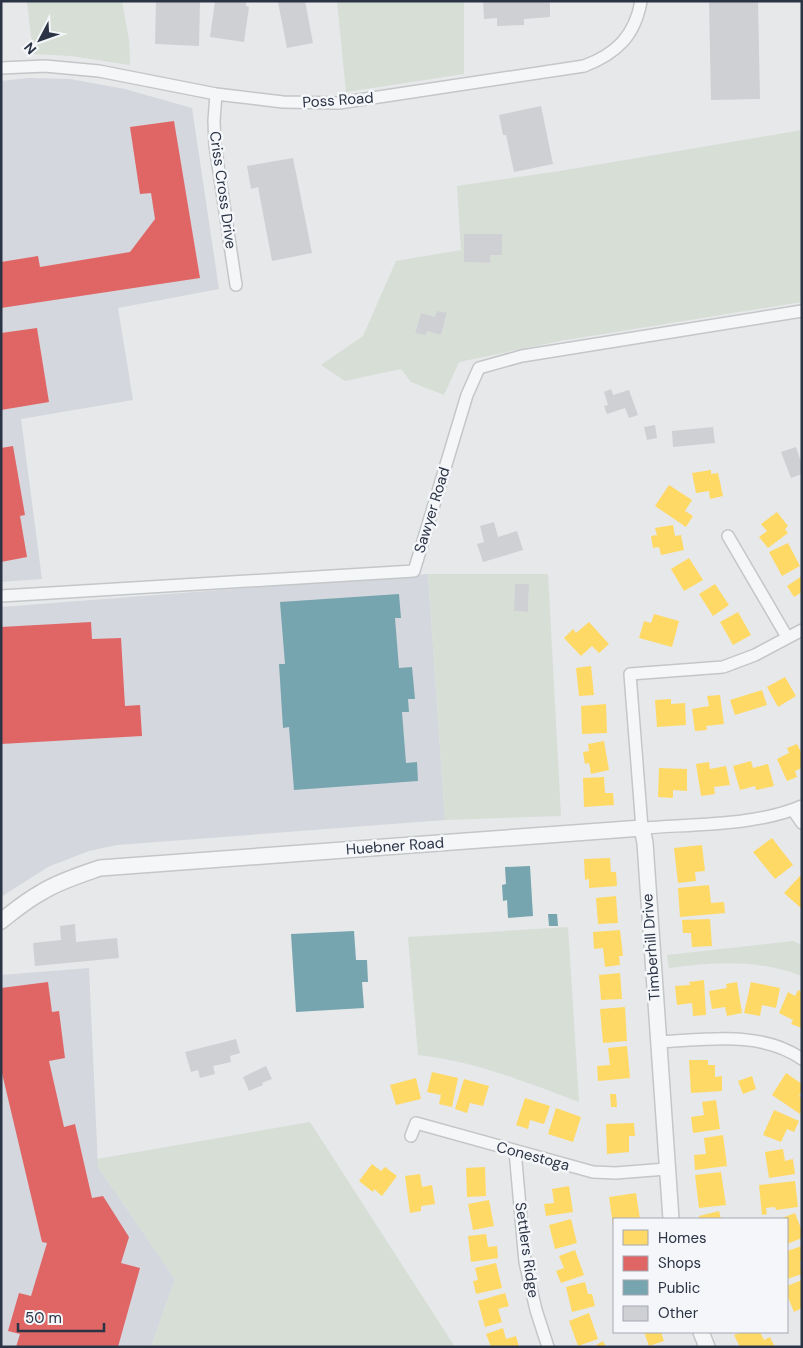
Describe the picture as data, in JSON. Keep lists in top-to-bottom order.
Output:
{
  "streets": {
    "street": [
      "Poss Road",
      "Criss Cross Drive",
      "Sawyer Road",
      "Huebner Road",
      "Timberhill Drive",
      "Conestoga",
      "Settlers Ridge"
    ]
  },
  "crossings": [
    ["Poss Road", "Criss Cross Drive"],
    ["Huebner Road", "Timberhill Drive"],
    ["Timberhill Drive", "Conestoga"],
    ["Conestoga", "Settlers Ridge"]
  ],
  "legend": [
    "Homes",
    "Shops",
    "Public",
    "Other"
  ],
  "scale_bar": "50 m",
  "north": "bottom left"
}
